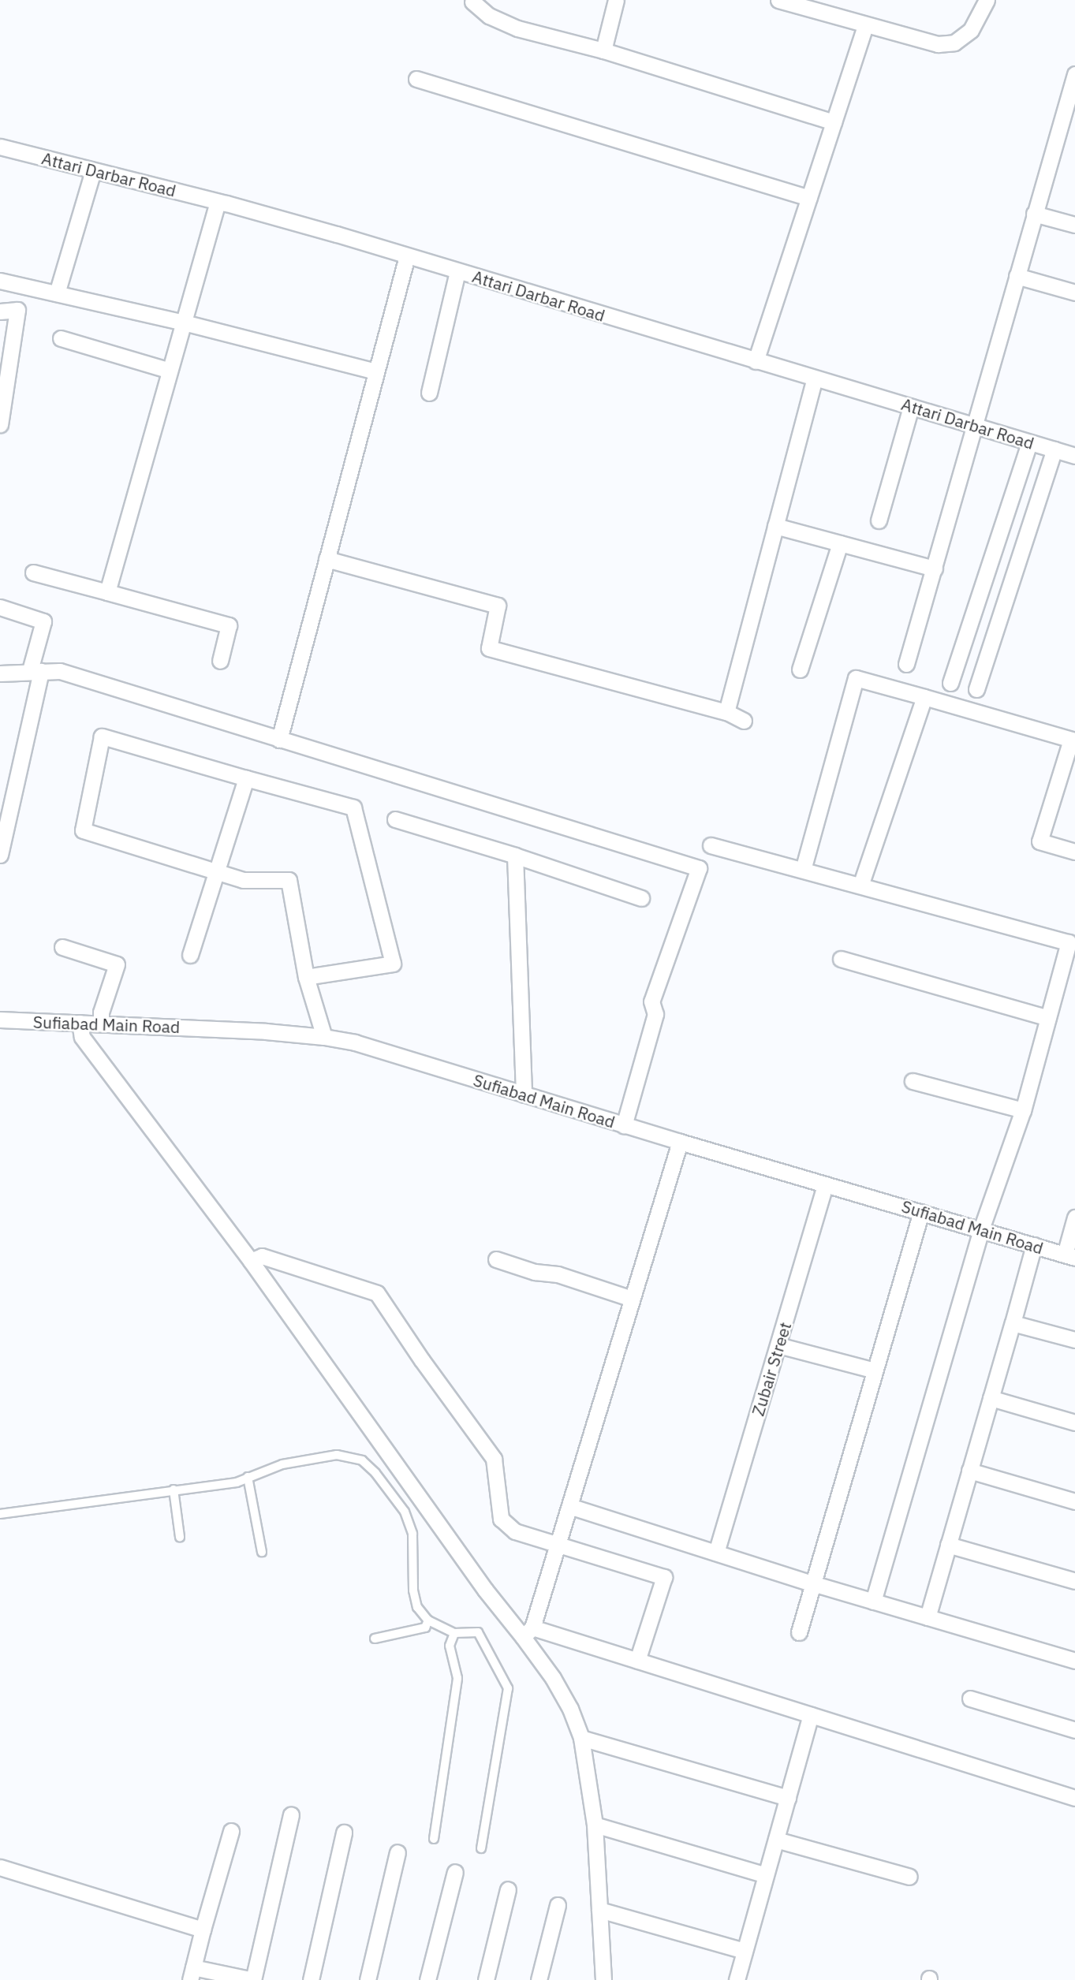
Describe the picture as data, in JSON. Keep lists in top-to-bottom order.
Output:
{
  "streets": {
    "street": ["Attari Darbar Road", "Sufiabad Main Road", "Zubair Street"]
  },
  "crossings": [
    ["Sufiabad Main Road", "Zubair Street"]
  ]
}
